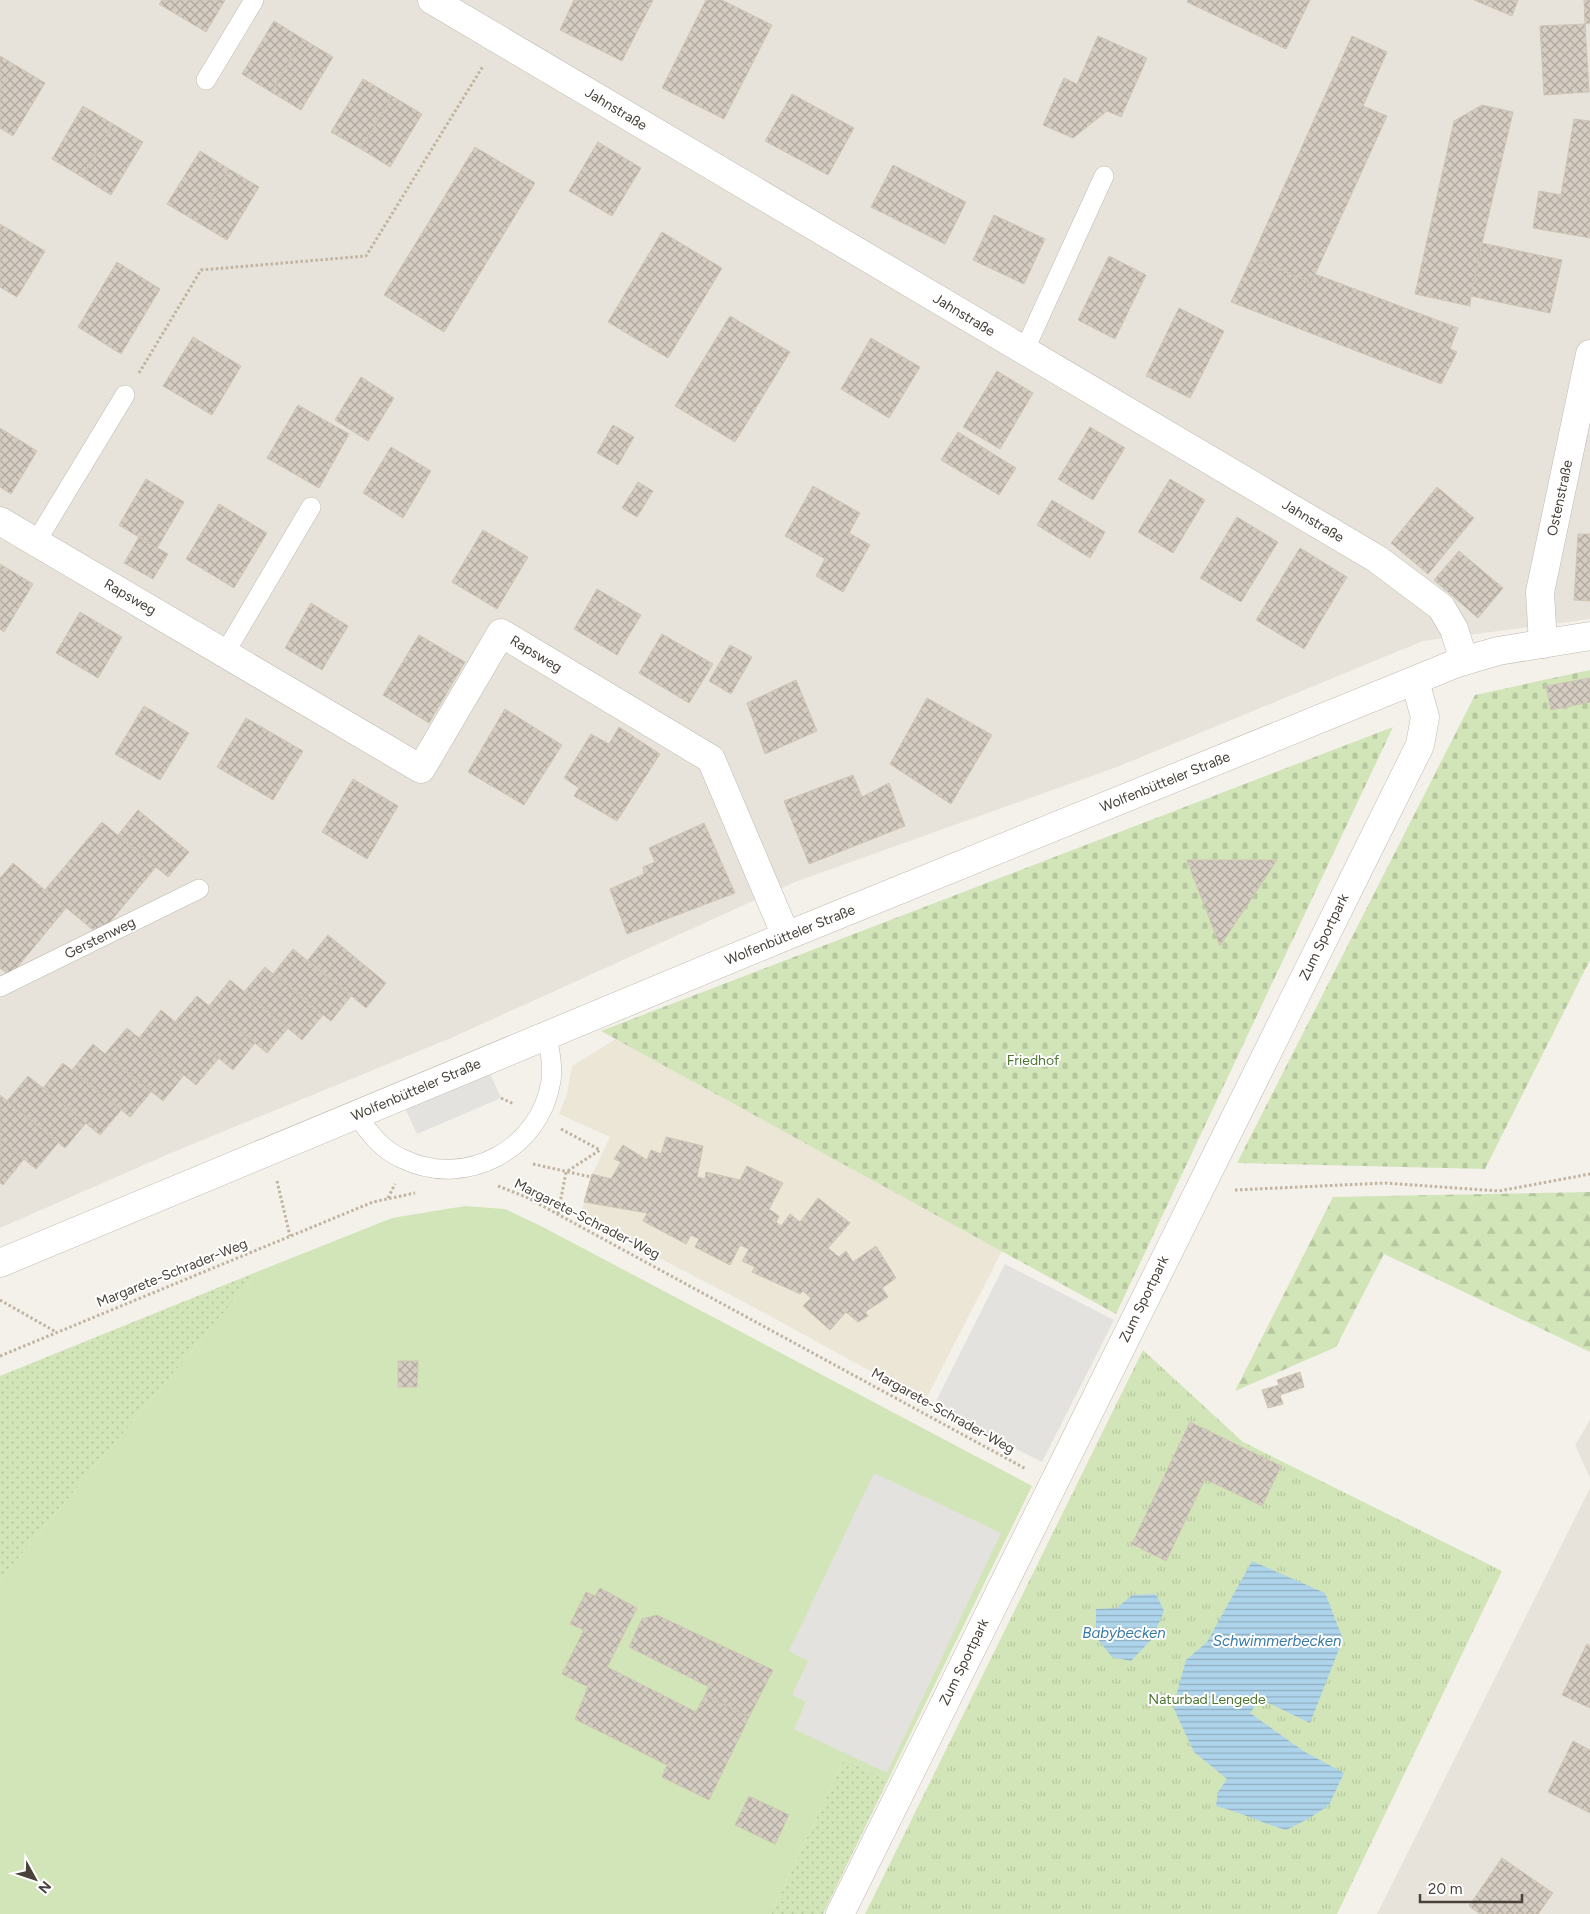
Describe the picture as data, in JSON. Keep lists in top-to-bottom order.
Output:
{
  "streets": {
    "street": [
      "Jahnstraße",
      "Ostenstraße",
      "Rapsweg",
      "Wolfenbütteler Straße",
      "Zum Sportpark"
    ],
    "lane": ["Gerstenweg"],
    "path": ["Margarete-Schrader-Weg"]
  },
  "crossings": [
    ["Jahnstraße", "Wolfenbütteler Straße"],
    ["Ostenstraße", "Wolfenbütteler Straße"],
    ["Rapsweg", "Wolfenbütteler Straße"],
    ["Wolfenbütteler Straße", "Zum Sportpark"],
    ["Zum Sportpark", "Margarete-Schrader-Weg"]
  ],
  "water": ["Babybecken", "Schwimmerbecken"],
  "parks": ["Friedhof", "Naturbad Lengede"],
  "scale_bar": "20 m",
  "north": "bottom right"
}
